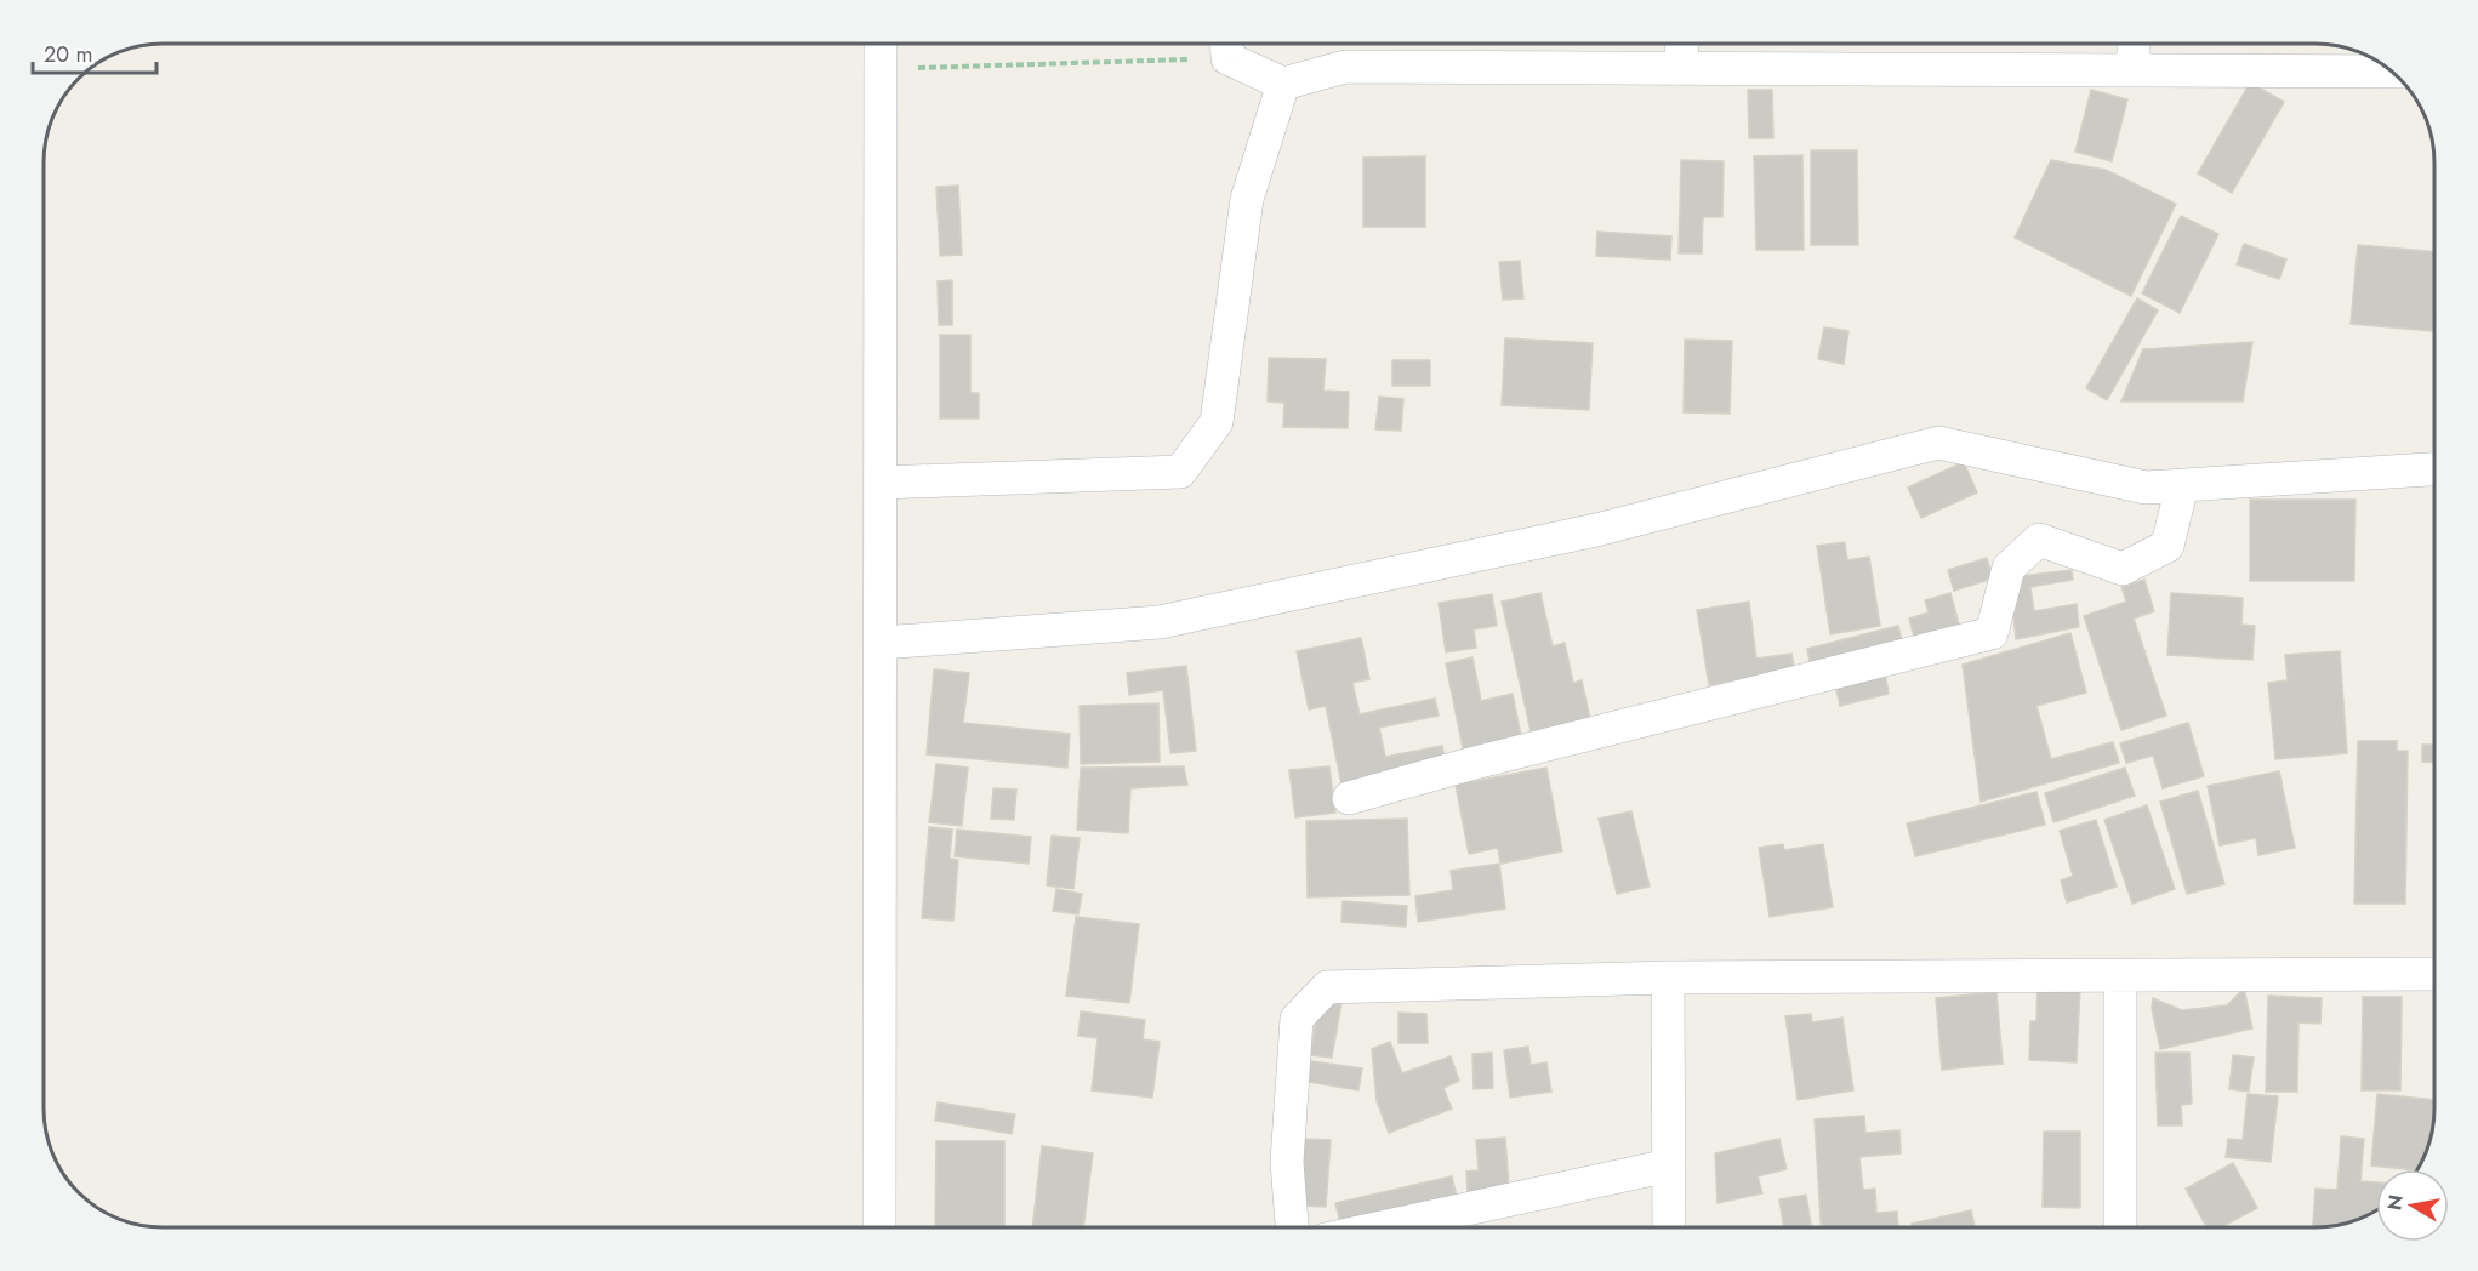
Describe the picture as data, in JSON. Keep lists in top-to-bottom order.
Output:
{
  "scale_bar": "20 m",
  "north": "left"
}
